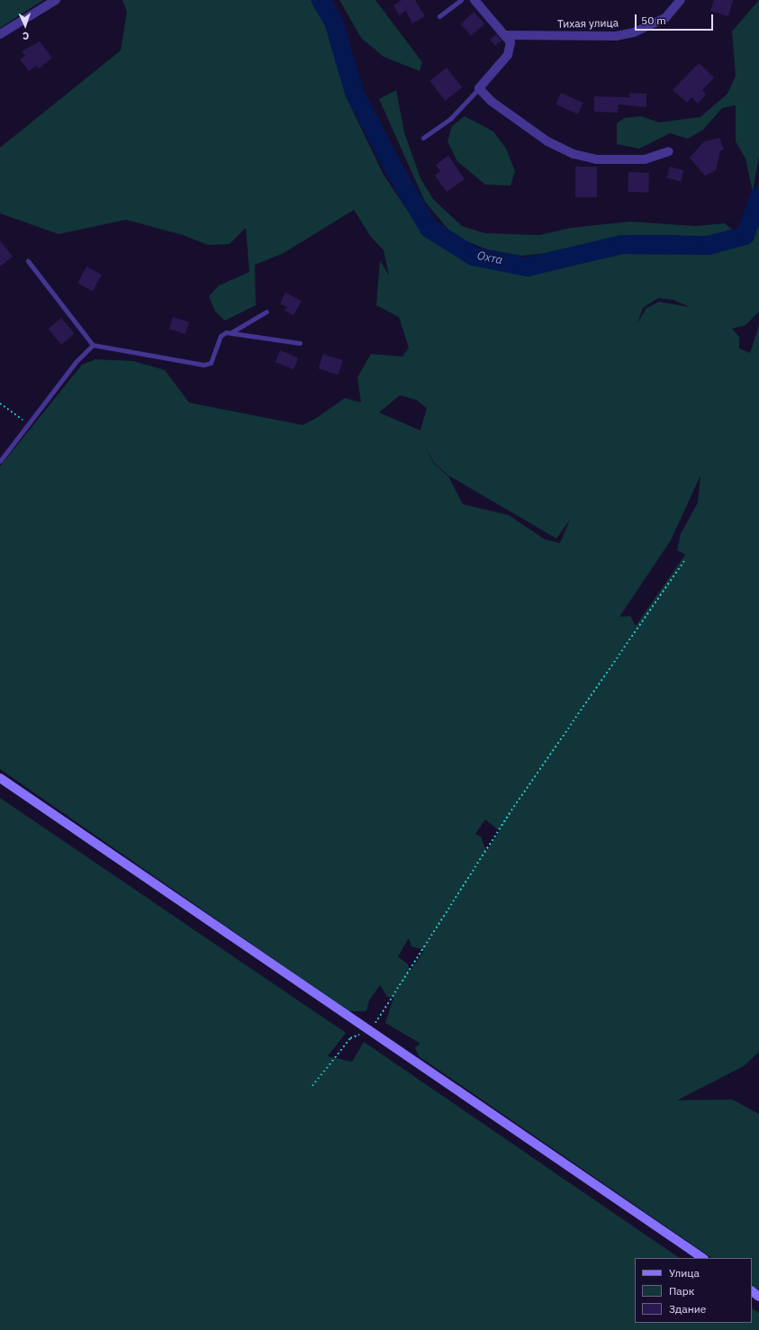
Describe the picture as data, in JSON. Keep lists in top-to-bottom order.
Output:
{
  "streets": {
    "street": ["Тихая улица"]
  },
  "water": ["Охта"],
  "legend": ["Улица", "Парк", "Здание"],
  "scale_bar": "50 m",
  "north": "bottom"
}
